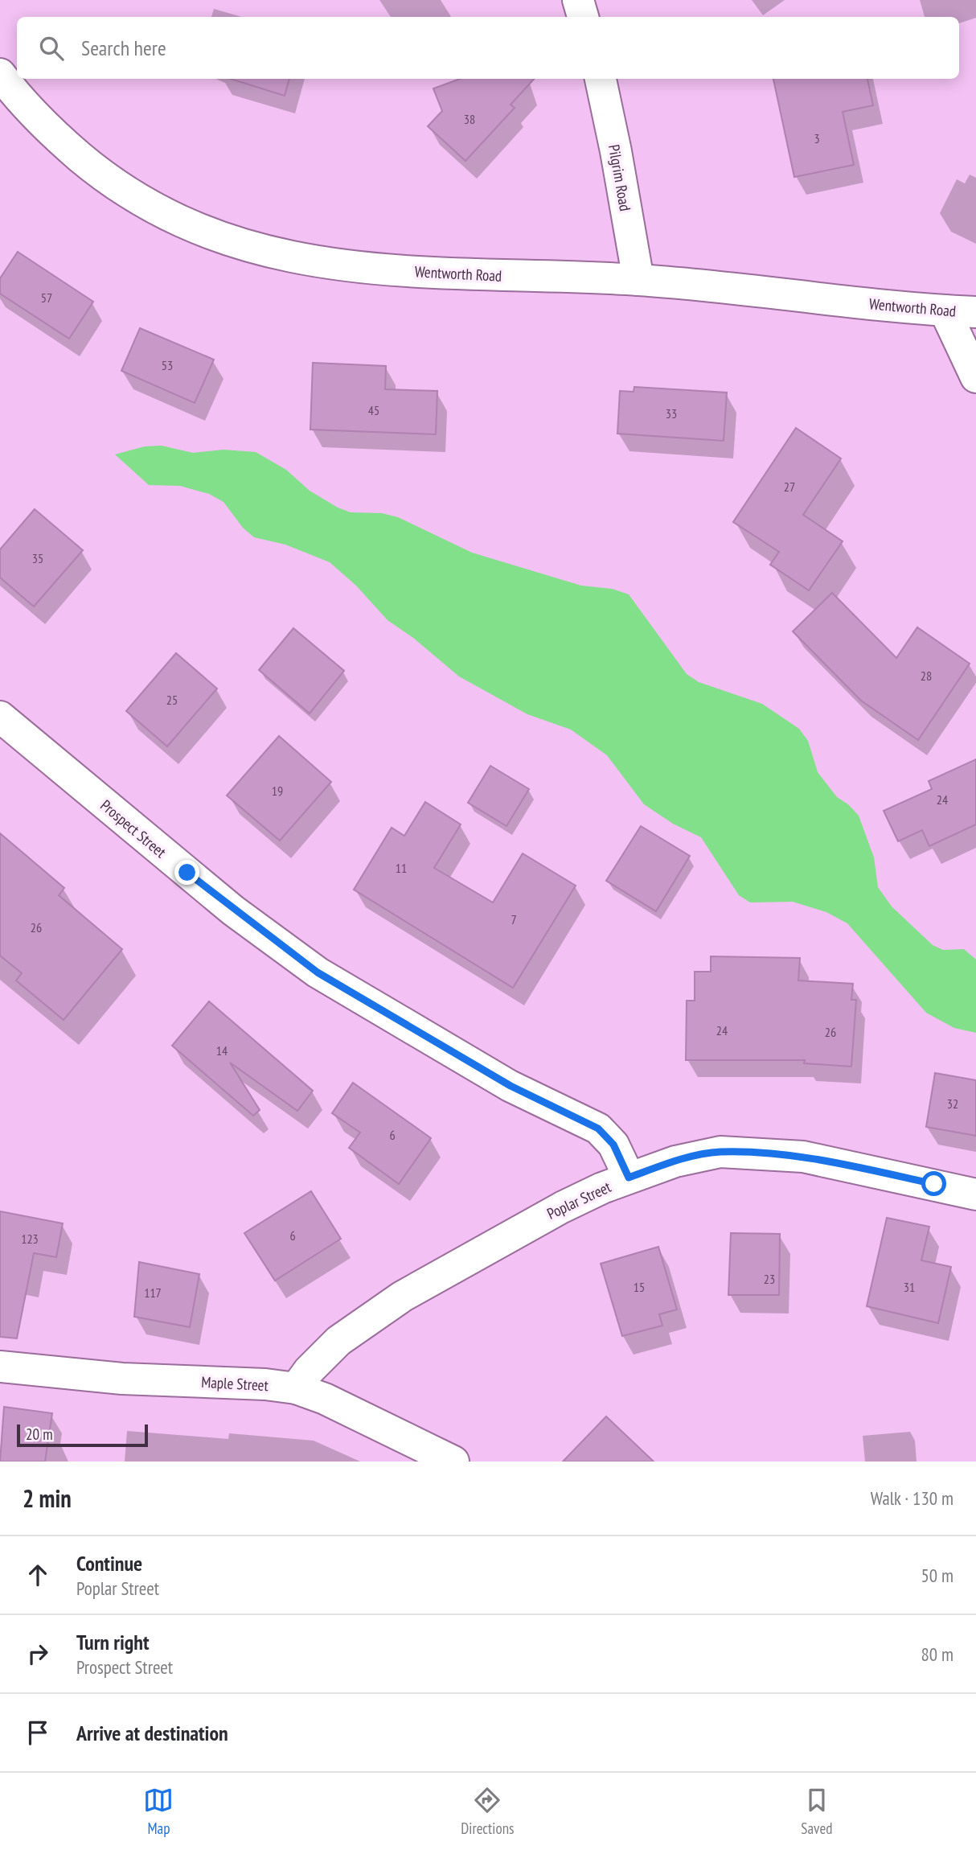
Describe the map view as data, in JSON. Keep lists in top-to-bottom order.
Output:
{
  "streets": {
    "street": [
      "Pilgrim Road",
      "Wentworth Road",
      "Prospect Street",
      "Poplar Street",
      "Maple Street"
    ]
  },
  "crossings": [
    ["Pilgrim Road", "Wentworth Road"],
    ["Prospect Street", "Poplar Street"],
    ["Poplar Street", "Maple Street"]
  ],
  "house_numbers": [
    "38",
    "3",
    "57",
    "53",
    "45",
    "33",
    "27",
    "35",
    "28",
    "25",
    "19",
    "24",
    "11",
    "7",
    "26",
    "24",
    "26",
    "14",
    "32",
    "6",
    "6",
    "123",
    "23",
    "15",
    "31",
    "117"
  ],
  "scale_bar": "20 m",
  "page": {
    "search": "Search here",
    "scale": "20 m",
    "heading": ["2 min", "Walk · 130 m"],
    "list": [
      ["Continue", "Poplar Street", "50 m"],
      ["Turn right", "Prospect Street", "80 m"],
      "Arrive at destination"
    ],
    "nav": ["Map", "Directions", "Saved"]
  }
}
